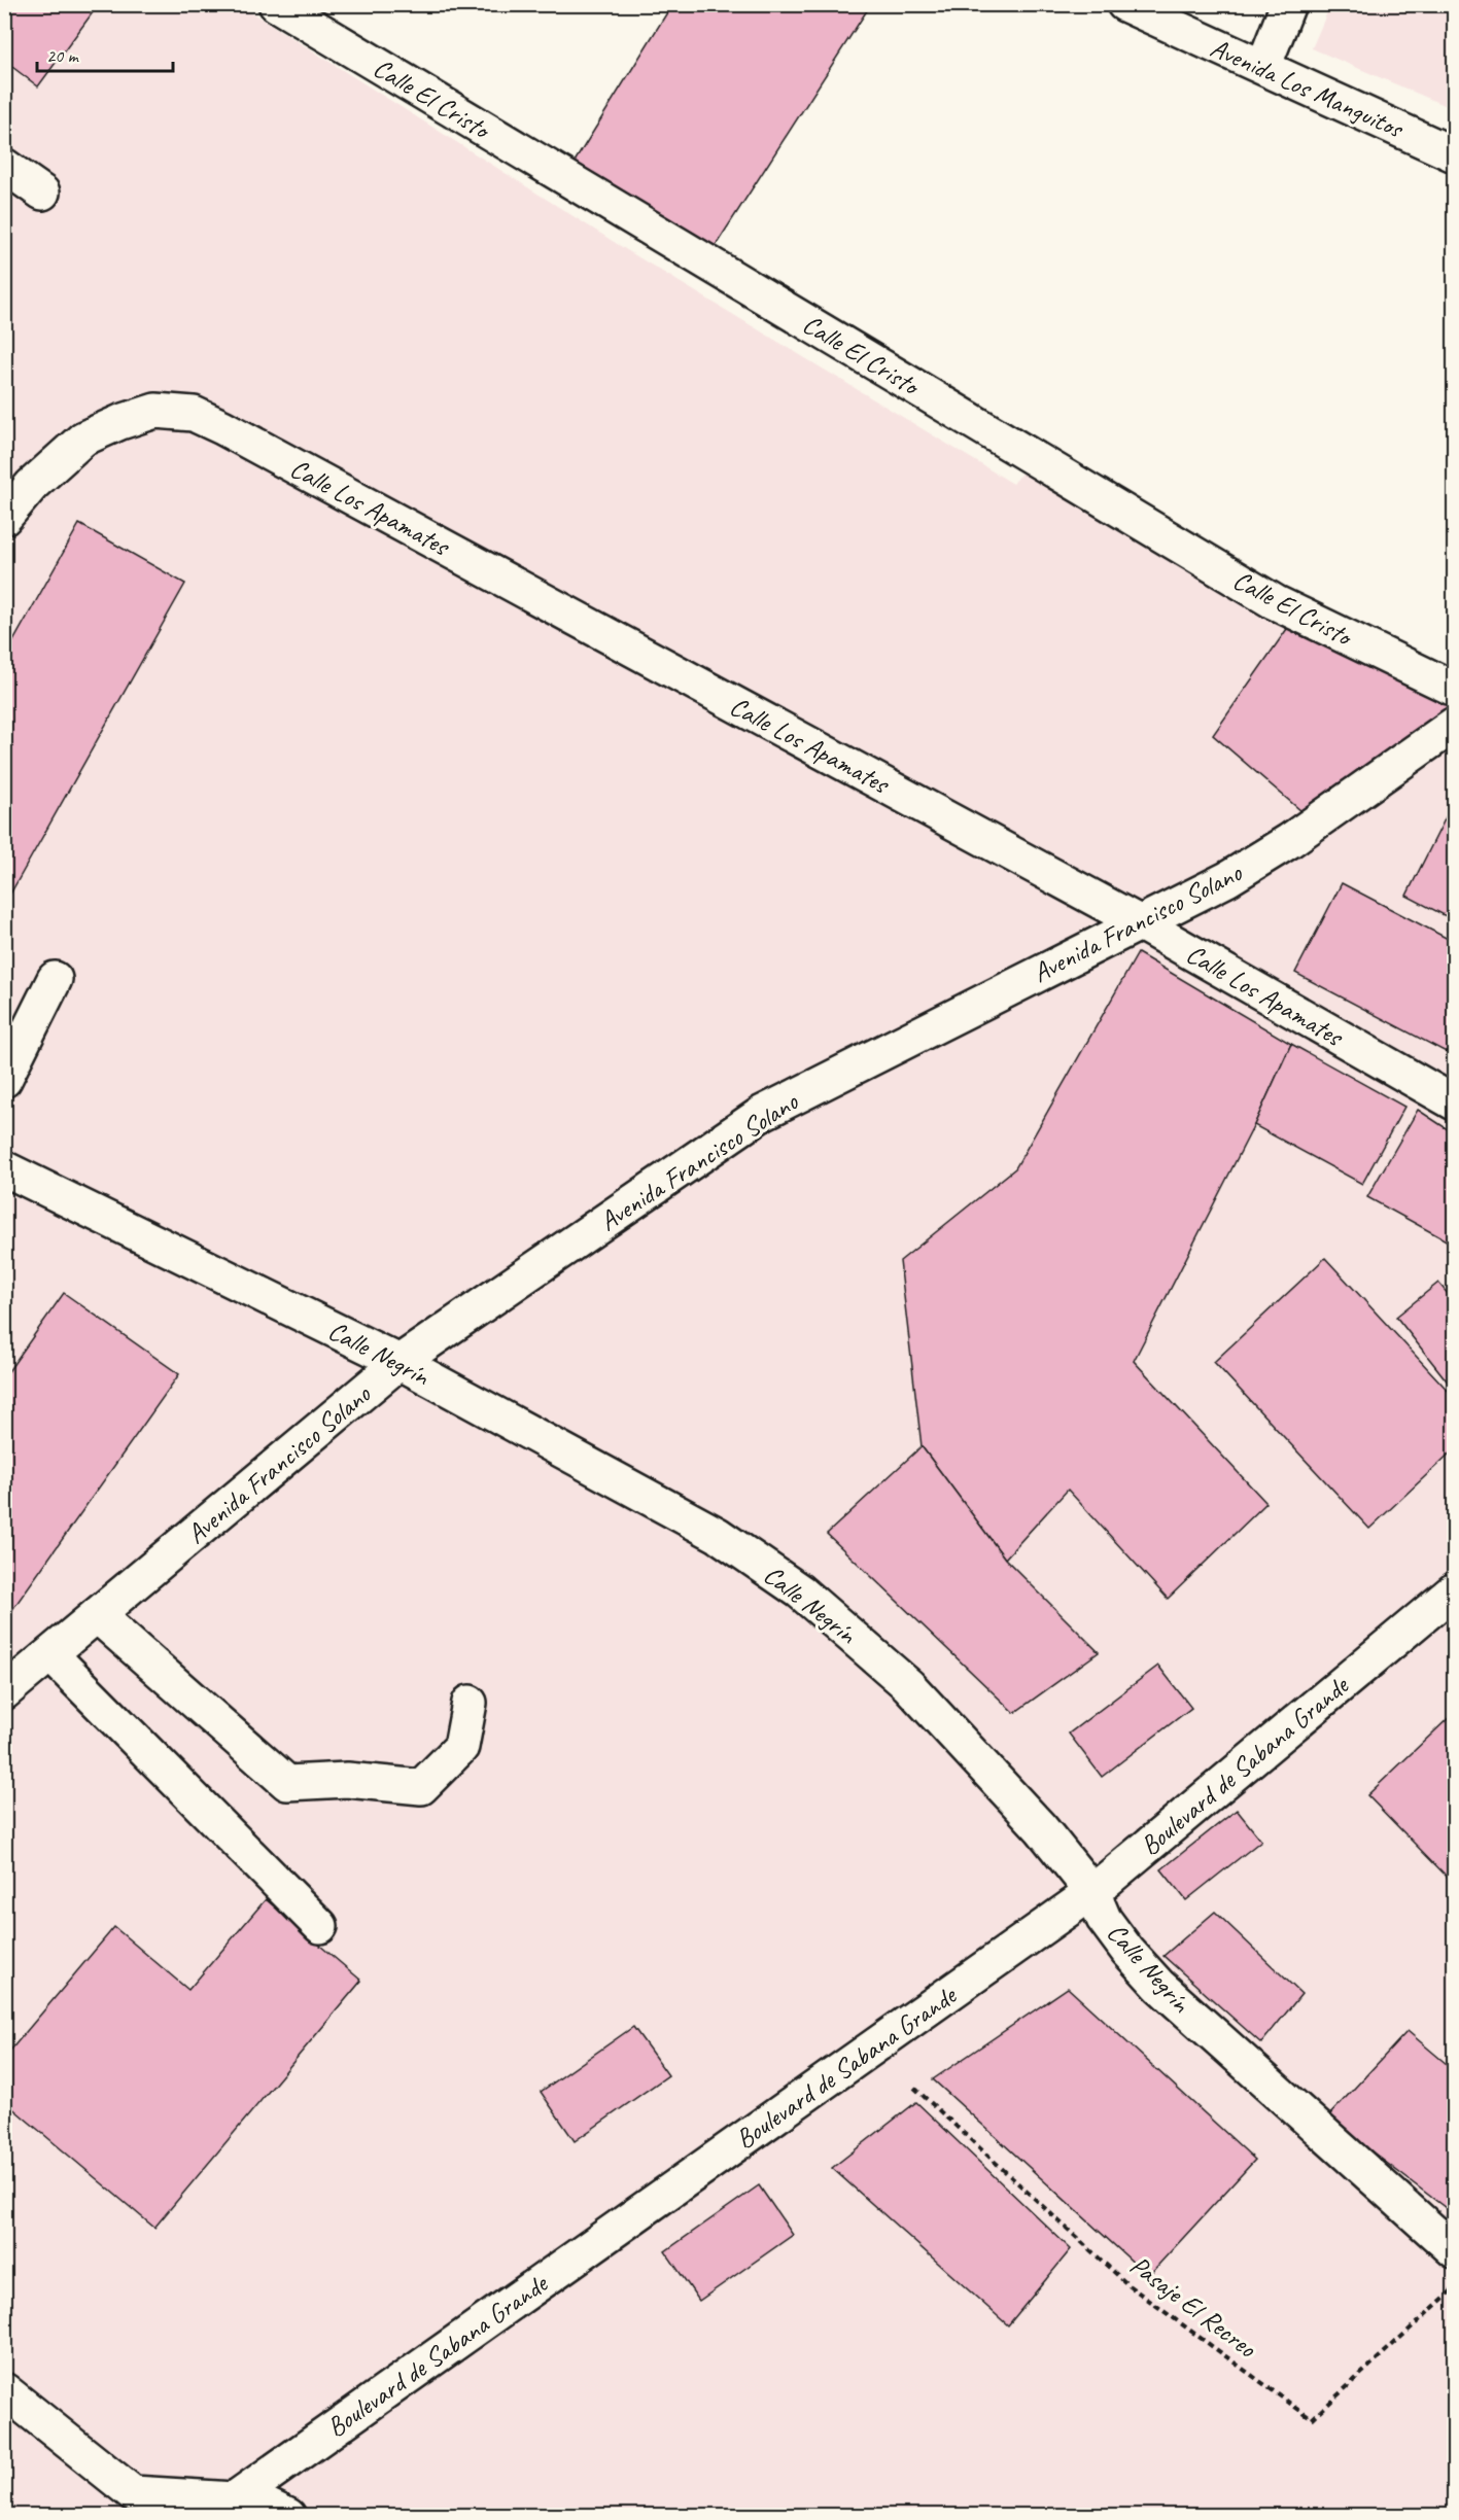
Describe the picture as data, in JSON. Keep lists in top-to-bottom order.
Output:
{
  "streets": {
    "street": [
      "Avenida Los Manguitos",
      "Calle El Cristo",
      "Calle Los Apamates",
      "Avenida Francisco Solano",
      "Calle Negrín",
      "Boulevard de Sabana Grande"
    ],
    "path": ["Pasaje El Recreo"]
  },
  "crossings": [
    ["Calle Los Apamates", "Avenida Francisco Solano"],
    ["Avenida Francisco Solano", "Calle Negrín"],
    ["Calle Negrín", "Boulevard de Sabana Grande"]
  ],
  "scale_bar": "20 m"
}
